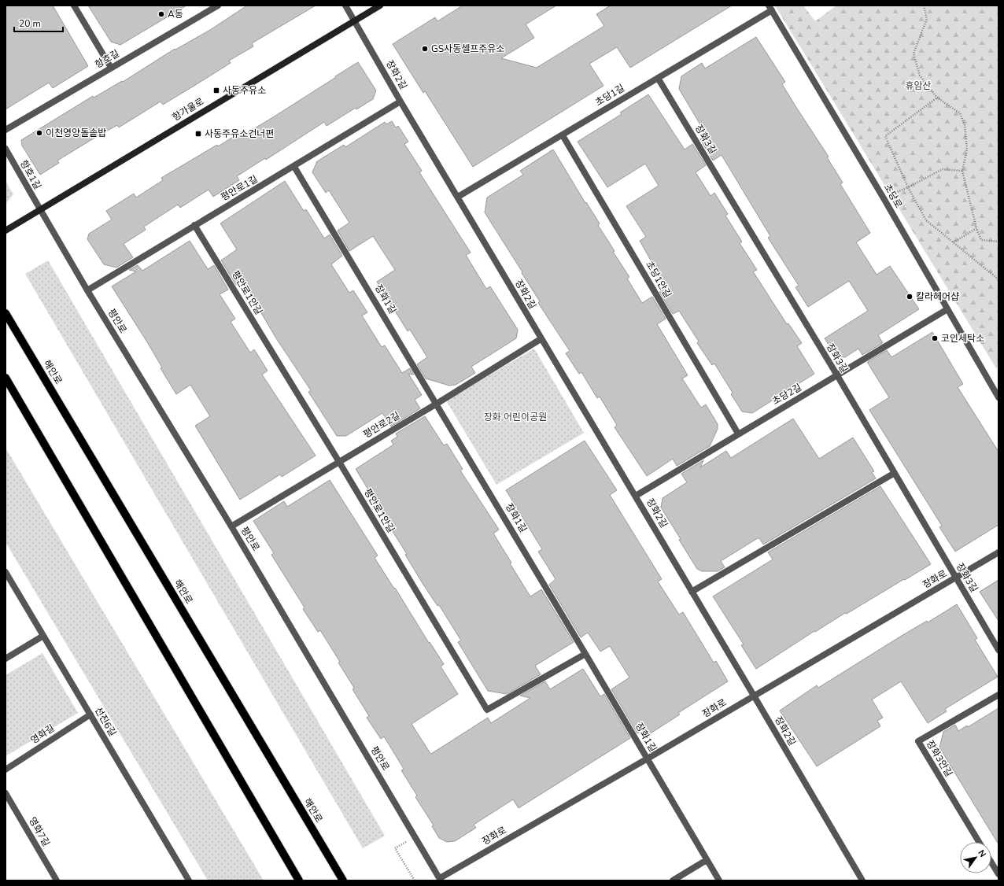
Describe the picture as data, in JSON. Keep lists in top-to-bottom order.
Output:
{
  "streets": {
    "main road": ["항가울로", "해안로"],
    "street": [
      "항호길",
      "장화2길",
      "초당1길",
      "장화3길",
      "항호1길",
      "평안로1길",
      "초당로",
      "초당1안길",
      "평안로1안길",
      "장화1길",
      "평안로",
      "초당2길",
      "평안로2길",
      "장화로",
      "선진6길",
      "영화길",
      "장화3안길",
      "영화7길"
    ]
  },
  "crossings": [
    ["장화2길", "초당1길"],
    ["장화2길", "항가울로"],
    ["장화2길", "평안로1길"],
    ["장화2길", "초당2길"],
    ["장화2길", "평안로2길"],
    ["장화2길", "장화로"],
    ["초당1길", "장화3길"],
    ["초당1길", "초당로"],
    ["초당1길", "초당1안길"],
    ["항가울로", "항호1길"],
    ["항가울로", "평안로"],
    ["장화3길", "초당2길"],
    ["장화3길", "장화로"],
    ["항호1길", "평안로"],
    ["평안로1길", "평안로1안길"],
    ["평안로1길", "장화1길"],
    ["평안로1길", "평안로"],
    ["초당로", "초당2길"],
    ["초당1안길", "초당2길"],
    ["평안로1안길", "장화1길"],
    ["평안로1안길", "평안로2길"],
    ["장화1길", "평안로2길"],
    ["장화1길", "장화로"],
    ["평안로", "평안로2길"],
    ["평안로", "장화로"],
    ["선진6길", "영화길"]
  ],
  "parks": ["휴암산", "장화 어린이공원"],
  "places": {
    "other": [
      "A동",
      "GS사동셀프주유소",
      "이천영양돌솥밥",
      "칼라헤어샵",
      "코인세탁소"
    ],
    "transit": ["사동주유소", "사동주유소건너편"]
  },
  "scale_bar": "20 m",
  "north": "top right"
}
